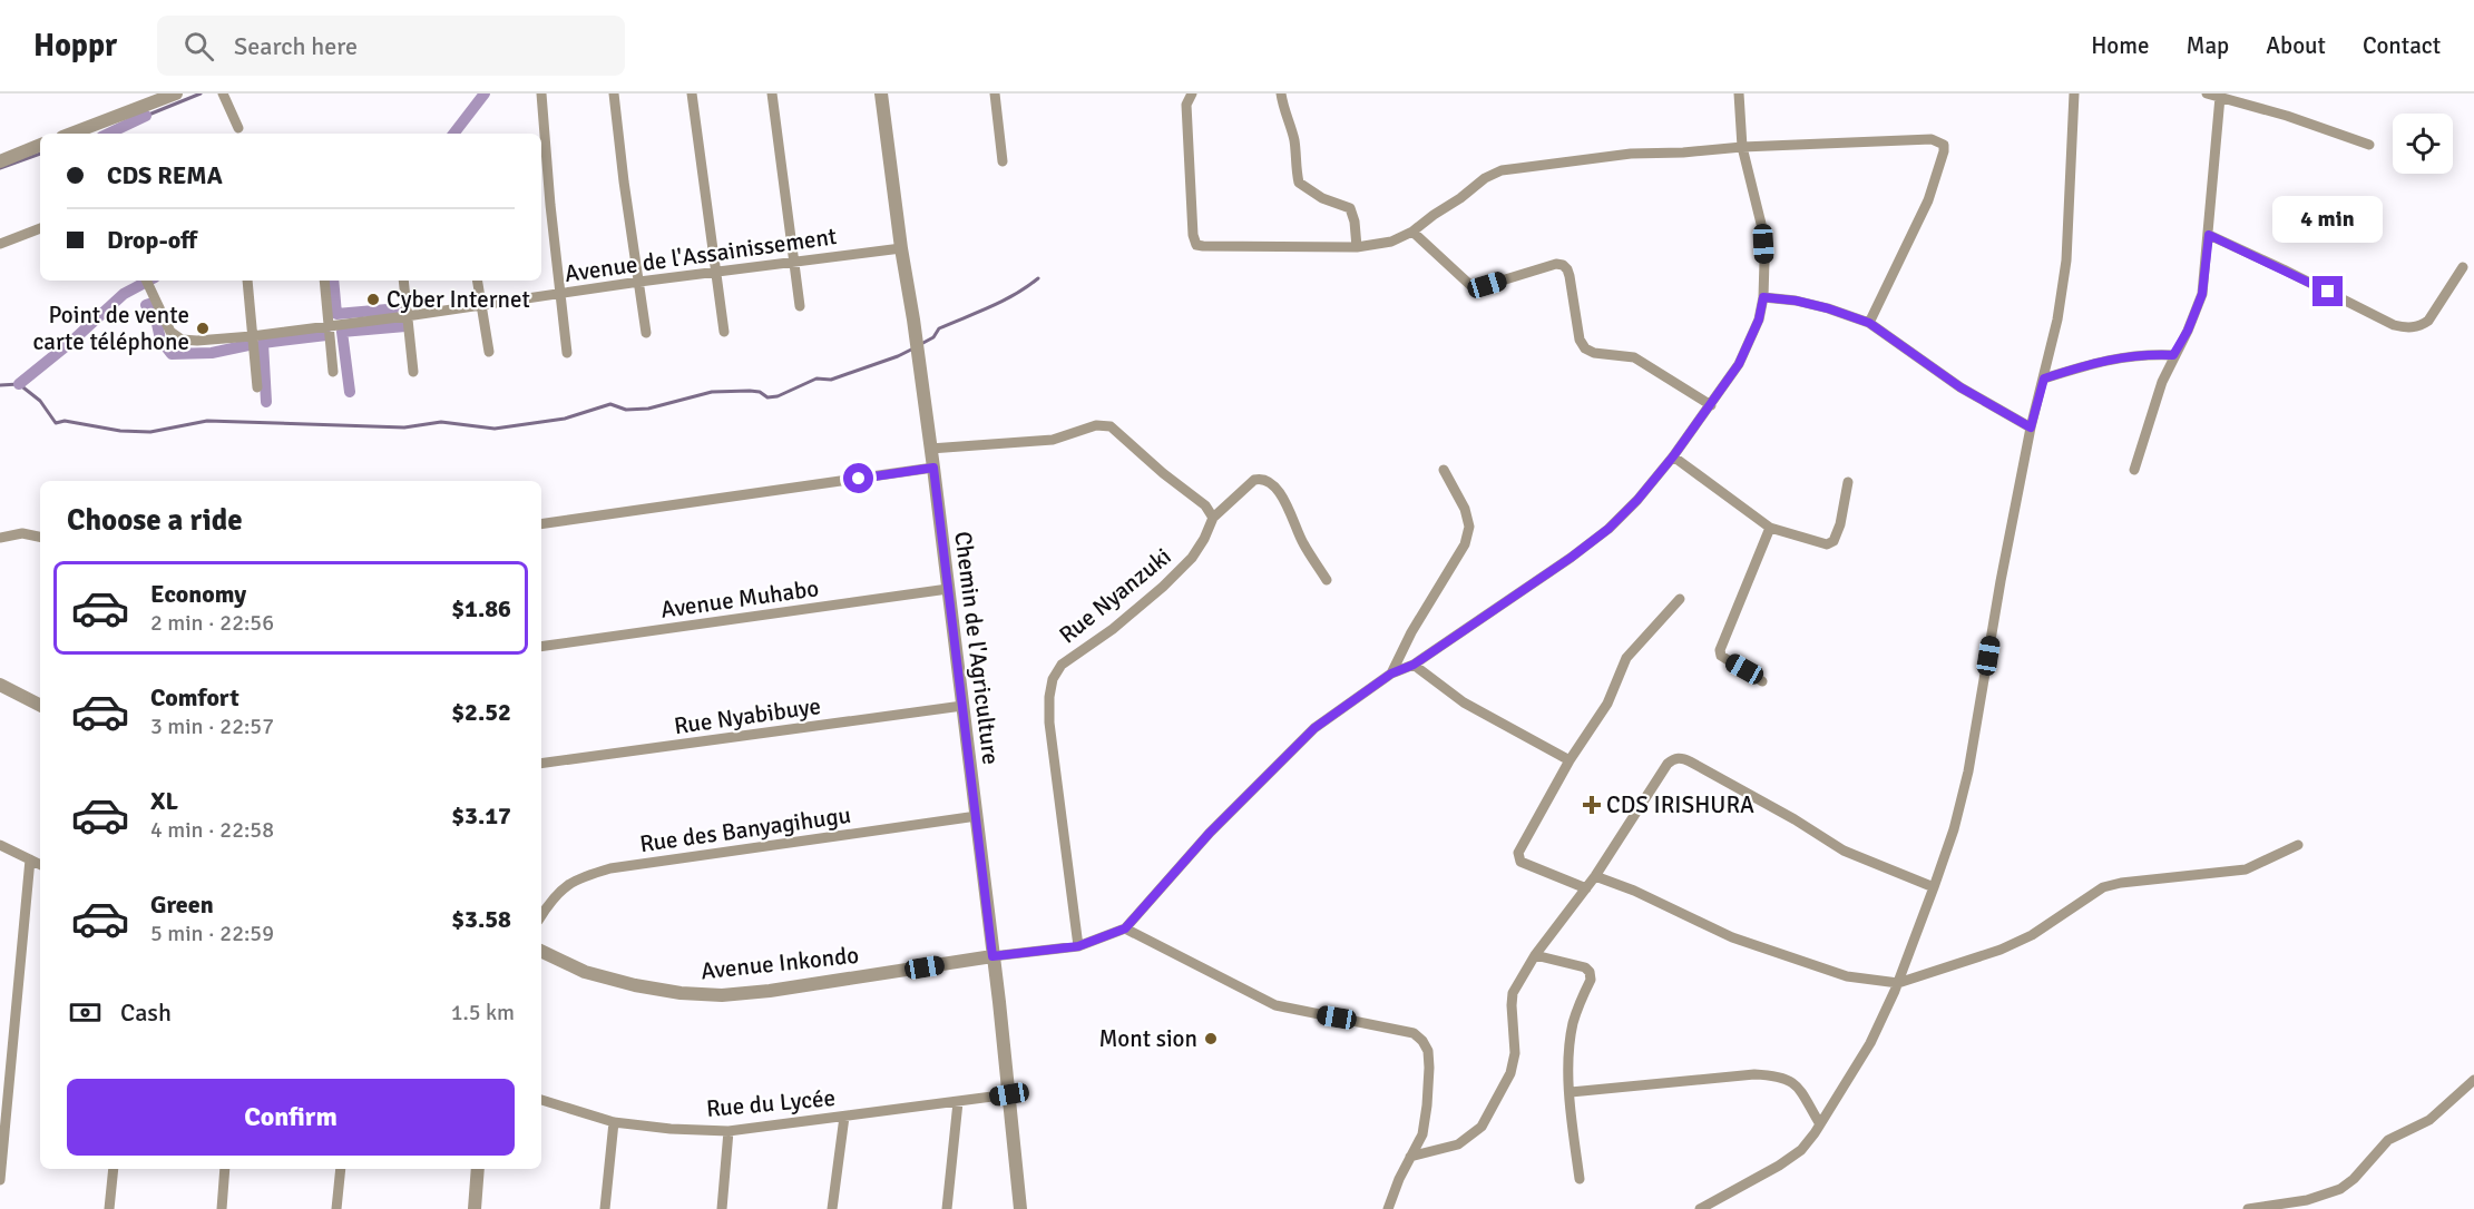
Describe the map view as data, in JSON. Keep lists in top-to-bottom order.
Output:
{
  "streets": {
    "street": [
      "Avenue de l'Assainissement",
      "Rue Nyanzuki",
      "Avenue Muhabo",
      "Chemin de l'Agriculture",
      "Rue Nyabibuye",
      "Rue des Banyagihugu",
      "Avenue Inkondo",
      "Rue du Lycée"
    ]
  },
  "crossings": [
    ["Avenue de l'Assainissement", "Chemin de l'Agriculture"],
    ["Avenue Muhabo", "Chemin de l'Agriculture"],
    ["Chemin de l'Agriculture", "Rue Nyabibuye"],
    ["Chemin de l'Agriculture", "Rue des Banyagihugu"],
    ["Chemin de l'Agriculture", "Avenue Inkondo"],
    ["Chemin de l'Agriculture", "Rue du Lycée"]
  ],
  "places": {
    "other": ["Cyber Internet", "Point de vente carte téléphone", "Mont sion"],
    "health": ["CDS IRISHURA"]
  },
  "page": {
    "header": "Hoppr",
    "search": "Search here",
    "nav": [
      "Home",
      "Map",
      "About",
      "Contact"
    ],
    "banner": ["CDS REMA", "Drop-off"],
    "bubble": "4 min",
    "heading": "Choose a ride",
    "list": [
      {
        "name": "Economy",
        "note": "2 min · 22:56",
        "value": "$1.86"
      },
      {
        "name": "Comfort",
        "note": "3 min · 22:57",
        "value": "$2.52"
      },
      {
        "name": "XL",
        "note": "4 min · 22:58",
        "value": "$3.17"
      },
      {
        "name": "Green",
        "note": "5 min · 22:59",
        "value": "$3.58"
      }
    ],
    "pay": ["Cash", "1.5 km"],
    "buttons": "Confirm"
  }
}
